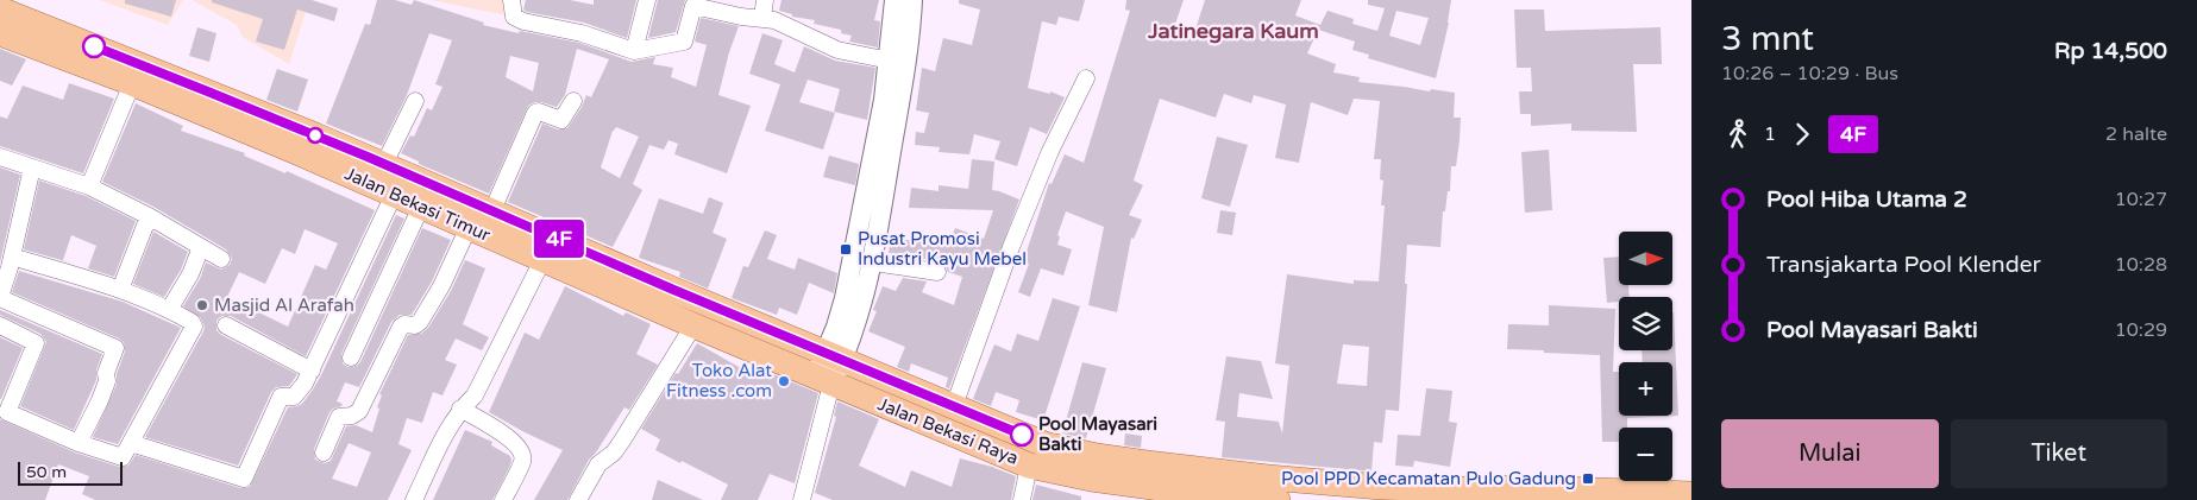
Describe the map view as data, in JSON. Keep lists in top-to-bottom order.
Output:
{
  "streets": {
    "main road": ["Jalan Bekasi Timur", "Jalan Bekasi Raya"]
  },
  "crossings": [
    ["Jalan Bekasi Timur", "Jalan Bekasi Raya"]
  ],
  "districts": ["Jatinegara Kaum"],
  "places": {
    "transit": ["Pusat Promosi Industri Kayu Mebel", "Pool PPD Kecamatan Pulo Gadung"],
    "other": ["Masjid Al Arafah", "Toko Alat Fitness .com", "Pool Mayasari Bakti"]
  },
  "lines": ["bus line 4F"],
  "scale_bar": "50 m",
  "north": "right",
  "page": {
    "on_map": "4F",
    "heading": ["3 mnt", "10:26 – 10:29 · Bus", "Rp 14,500"],
    "legs": ["1", "4F", "2 halte"],
    "list": [
      {
        "name": "Pool Hiba Utama 2",
        "value": "10:27"
      },
      {
        "name": "Transjakarta Pool Klender",
        "value": "10:28"
      },
      {
        "name": "Pool Mayasari Bakti",
        "value": "10:29"
      }
    ],
    "map_buttons": ["+", "−"],
    "buttons": ["Mulai", "Tiket"],
    "scale": "50 m"
  }
}
